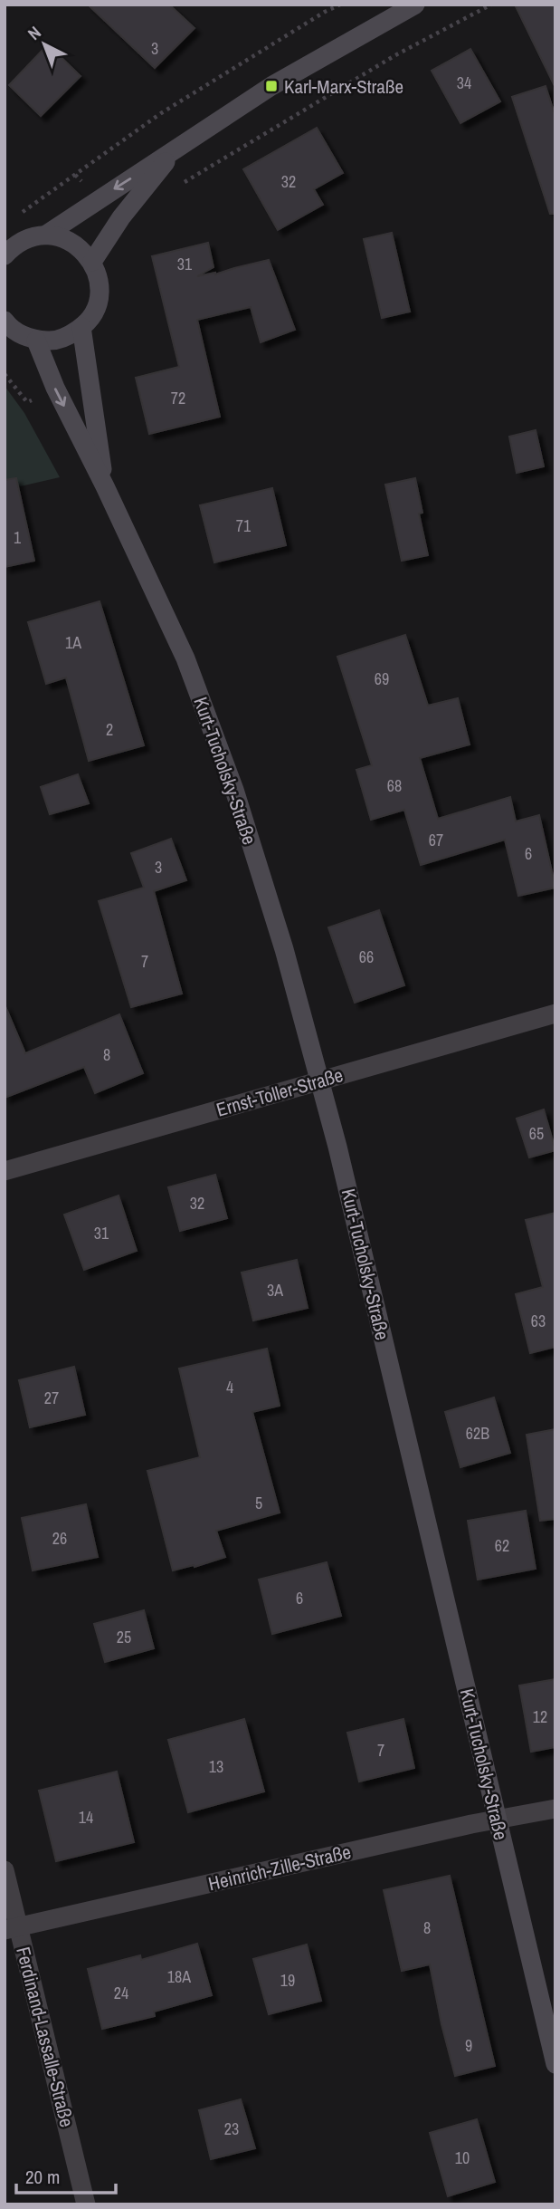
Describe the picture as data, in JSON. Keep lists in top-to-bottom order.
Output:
{
  "streets": {
    "main road": ["Kurt-Tucholsky-Straße"],
    "street": ["Ernst-Toller-Straße", "Heinrich-Zille-Straße", "Ferdinand-Lassalle-Straße"]
  },
  "crossings": [
    ["Kurt-Tucholsky-Straße", "Ernst-Toller-Straße"],
    ["Kurt-Tucholsky-Straße", "Heinrich-Zille-Straße"],
    ["Heinrich-Zille-Straße", "Ferdinand-Lassalle-Straße"]
  ],
  "places": {
    "transit": ["Karl-Marx-Straße"]
  },
  "house_numbers": [
    "3",
    "34",
    "32",
    "31",
    "72",
    "71",
    "1",
    "1A",
    "69",
    "2",
    "68",
    "67",
    "6",
    "3",
    "66",
    "7",
    "8",
    "65",
    "32",
    "31",
    "3A",
    "63",
    "4",
    "27",
    "62B",
    "5",
    "26",
    "62",
    "6",
    "25",
    "12",
    "7",
    "13",
    "14",
    "8",
    "18A",
    "19",
    "24",
    "9",
    "23",
    "10"
  ],
  "scale_bar": "20 m",
  "north": "top left"
}
